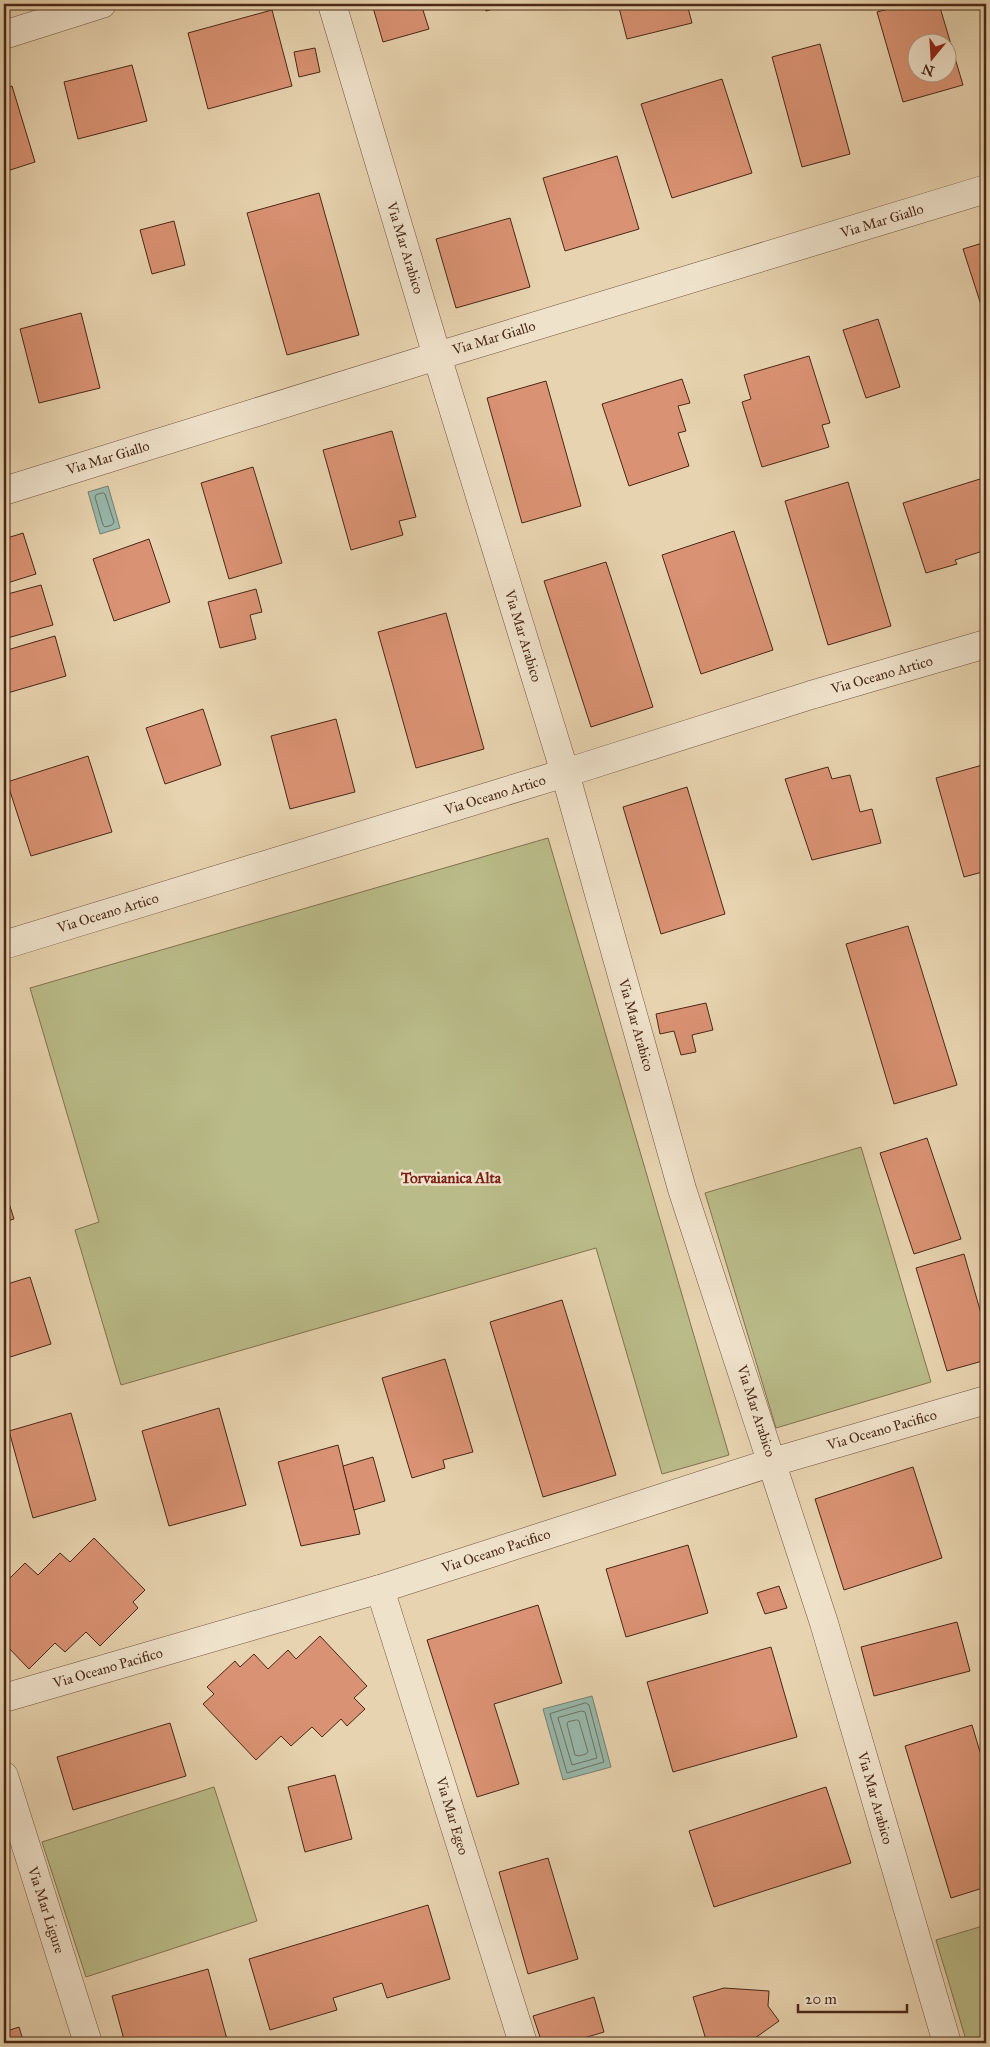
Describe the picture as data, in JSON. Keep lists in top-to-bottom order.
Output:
{
  "streets": {
    "street": [
      "Via Mar Giallo",
      "Via Mar Arabico",
      "Via Oceano Artico",
      "Via Oceano Pacifico",
      "Via Mar Egeo",
      "Via Mar Ligure"
    ]
  },
  "crossings": [
    ["Via Mar Giallo", "Via Mar Arabico"],
    ["Via Mar Arabico", "Via Oceano Artico"],
    ["Via Mar Arabico", "Via Oceano Pacifico"],
    ["Via Oceano Pacifico", "Via Mar Egeo"]
  ],
  "districts": ["Torvaianica Alta"],
  "scale_bar": "20 m",
  "north": "bottom"
}
